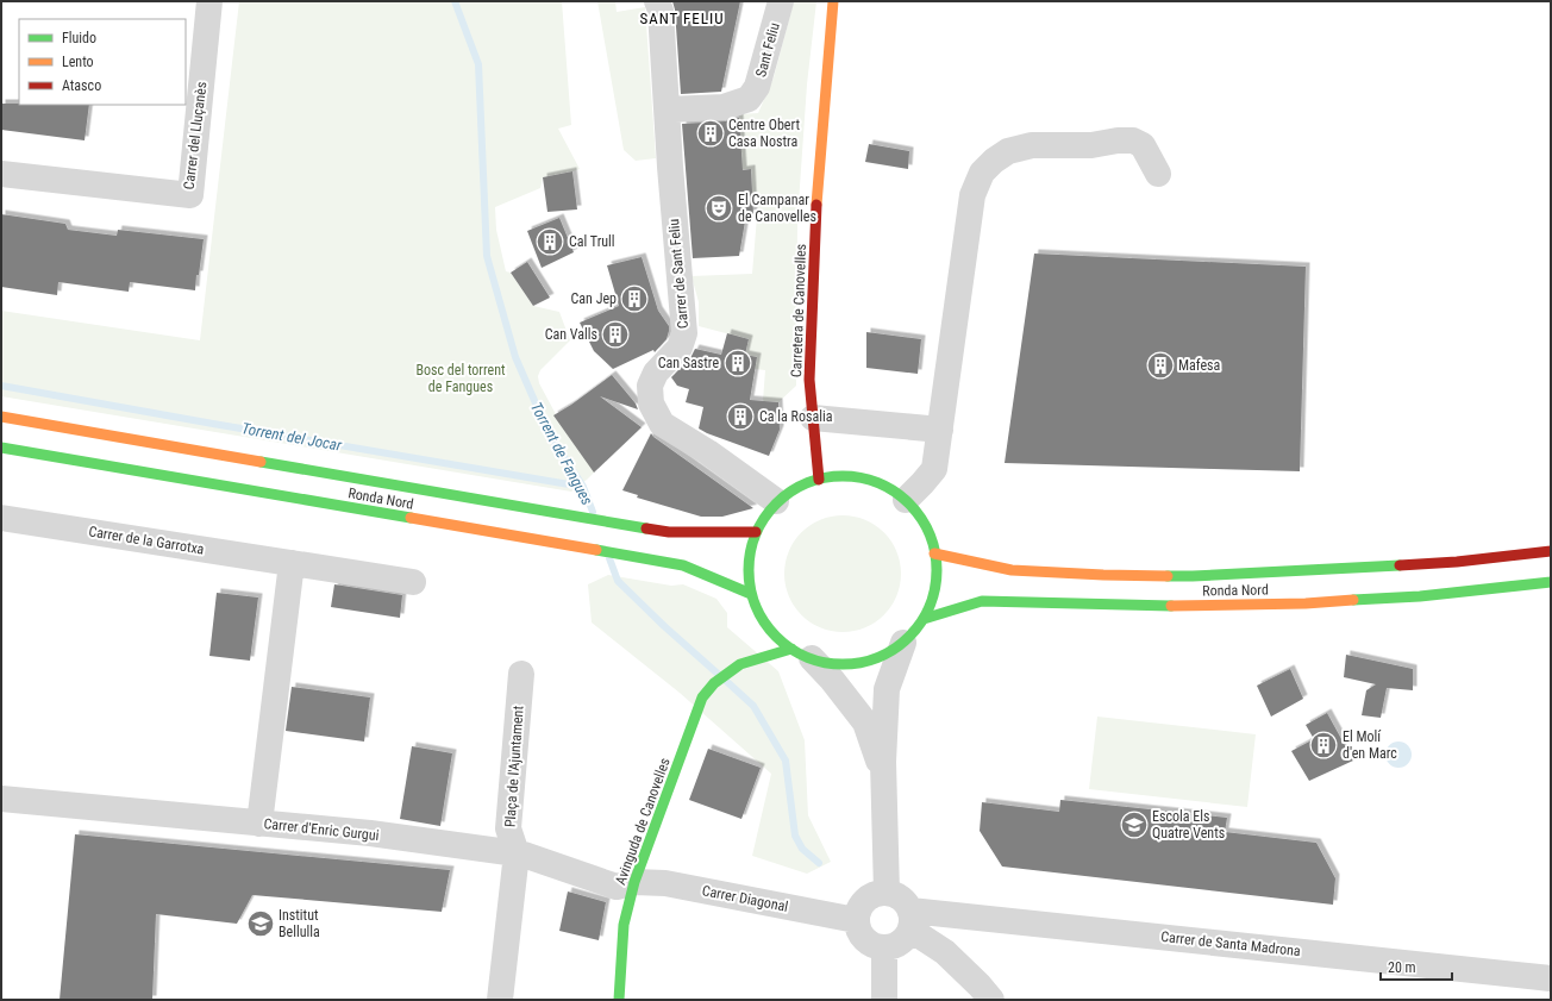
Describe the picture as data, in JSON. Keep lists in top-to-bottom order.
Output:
{
  "streets": {
    "main road": ["Carretera de Canovelles", "Ronda Nord", "Avinguda de Canovelles"],
    "street": [
      "Sant Feliu",
      "Carrer del Lluçanès",
      "Carrer de Sant Feliu",
      "Carrer de la Garrotxa",
      "Plaça de l'Ajuntament",
      "Carrer d'Enric Gurgui",
      "Carrer Diagonal",
      "Carrer de Santa Madrona"
    ]
  },
  "crossings": [
    ["Sant Feliu", "Carrer de Sant Feliu"],
    ["Plaça de l'Ajuntament", "Carrer d'Enric Gurgui"],
    ["Avinguda de Canovelles", "Carrer d'Enric Gurgui"],
    ["Avinguda de Canovelles", "Carrer Diagonal"],
    ["Carrer d'Enric Gurgui", "Carrer Diagonal"],
    ["Carrer Diagonal", "Carrer de Santa Madrona"]
  ],
  "districts": ["SANT FELIU"],
  "water": ["Torrent del Jocar", "Torrent de Fangues"],
  "parks": ["Bosc del torrent de Fangues"],
  "places": {
    "building": [
      "Centre Obert Casa Nostra",
      "Cal Trull",
      "Can Jep",
      "Can Valls",
      "Can Sastre",
      "Mafesa",
      "Ca la Rosalia",
      "El Molí d'en Marc"
    ],
    "theatre": ["El Campanar de Canovelles"],
    "school or university": ["Escola Els Quatre Vents", "Institut Bellulla"]
  },
  "legend": ["Fluido", "Lento", "Atasco"],
  "scale_bar": "20 m"
}
